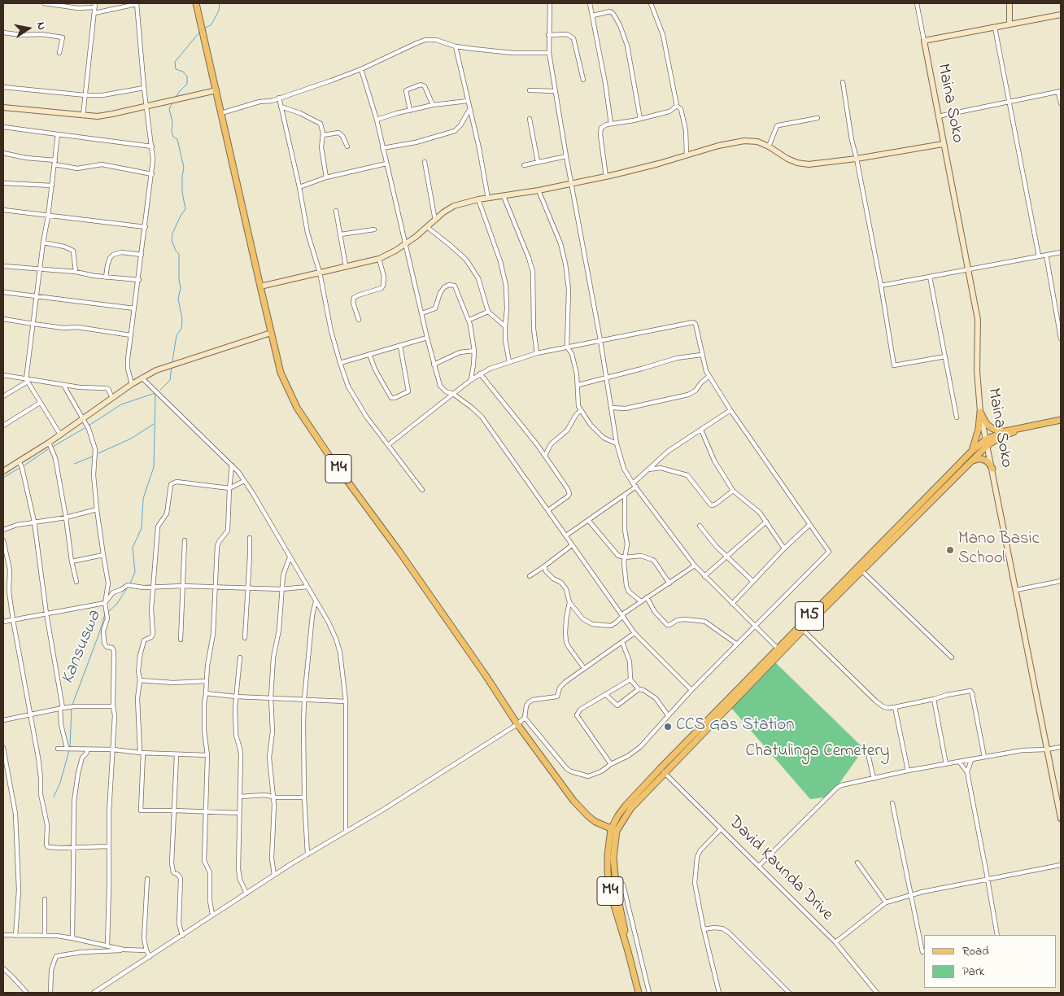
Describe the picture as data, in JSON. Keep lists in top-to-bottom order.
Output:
{
  "streets": {
    "main road": ["M4", "M5"],
    "street": ["Maina Soko", "David Kaunda Drive"]
  },
  "crossings": [
    ["Maina Soko", "M5"],
    ["M4", "M5"],
    ["M5", "David Kaunda Drive"]
  ],
  "water": ["Kansuswa"],
  "parks": ["Chatulinga Cemetery"],
  "places": ["Mano Basic School", "CCS Gas Station"],
  "legend": ["Road", "Park"],
  "north": "right"
}
